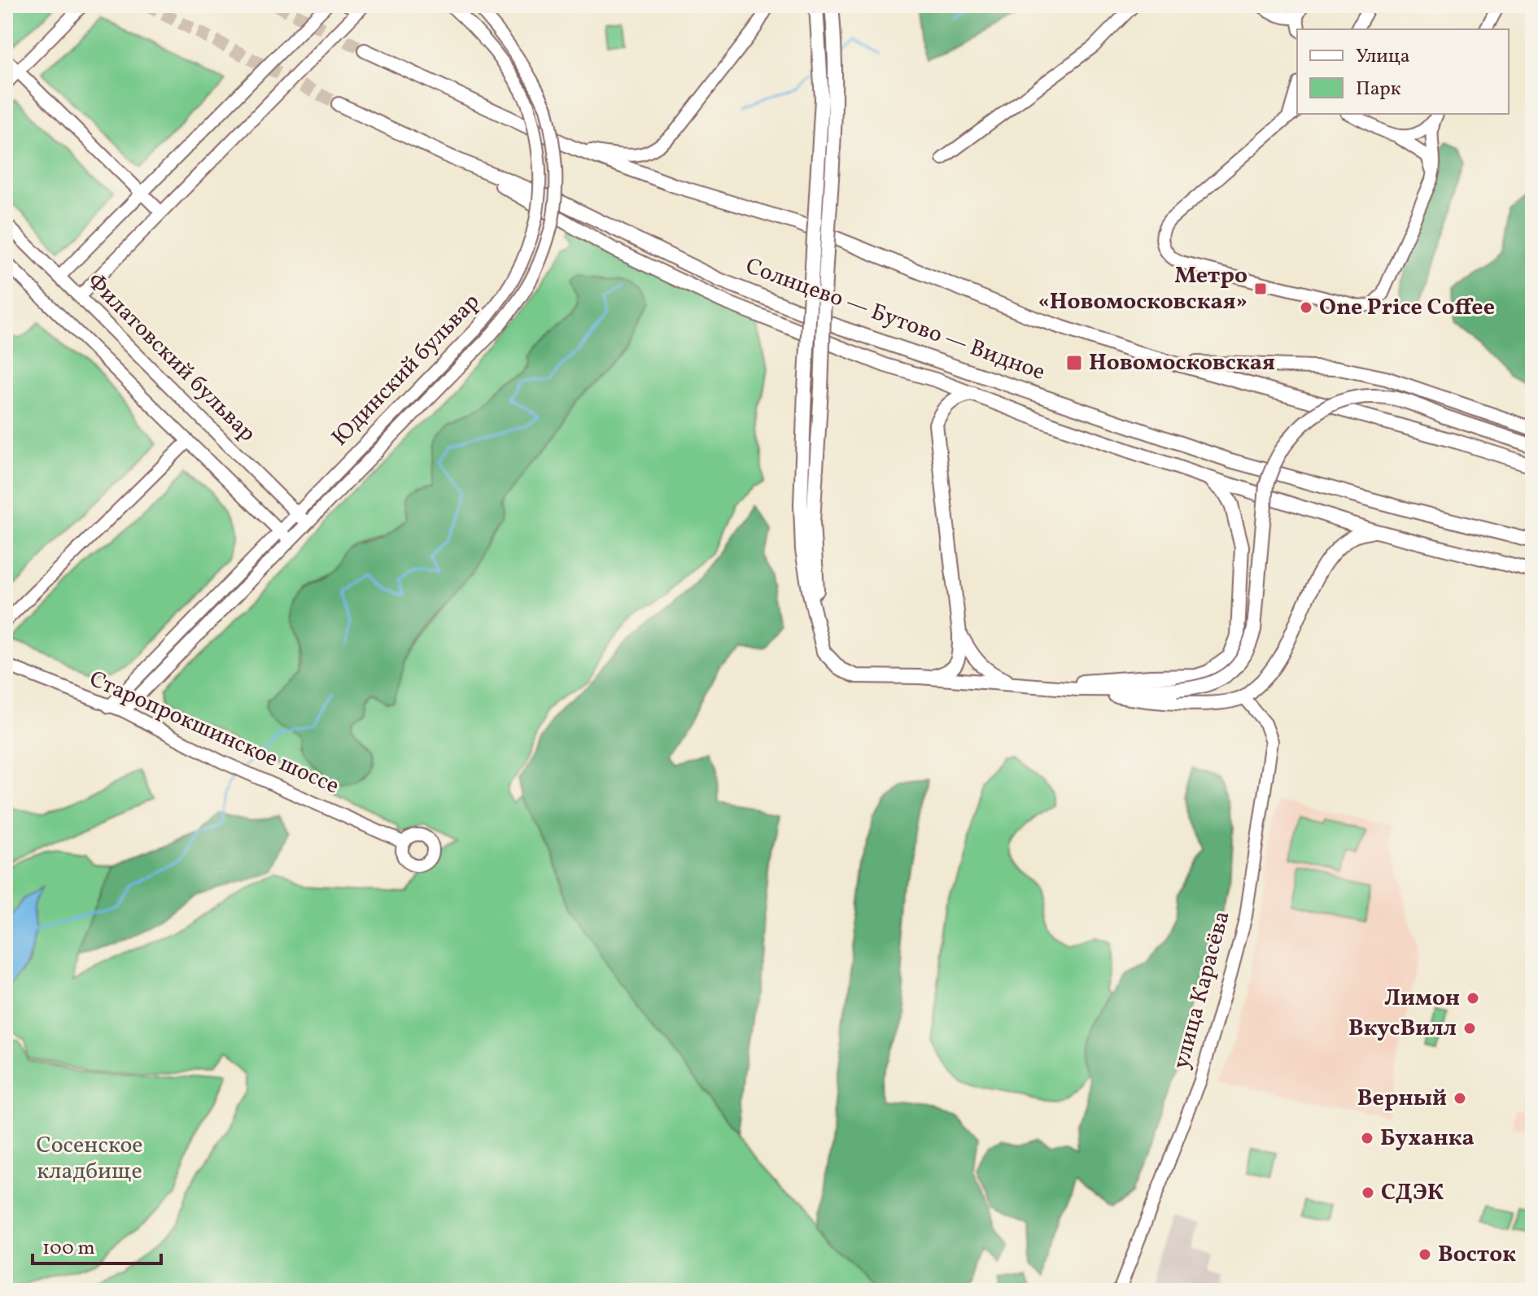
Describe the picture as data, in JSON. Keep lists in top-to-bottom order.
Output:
{
  "streets": {
    "main road": ["Солнцево — Бутово — Видное"],
    "street": [
      "Филатовский бульвар",
      "Юдинский бульвар",
      "Старопрокшинское шоссе",
      "улица Карасёва"
    ]
  },
  "crossings": [
    ["Филатовский бульвар", "Юдинский бульвар"],
    ["Юдинский бульвар", "Старопрокшинское шоссе"]
  ],
  "parks": ["Сосенское кладбище"],
  "places": {
    "transit": ["Метро «Новомосковская»", "Новомосковская"],
    "other": [
      "One Price Coffee",
      "Лимон",
      "ВкусВилл",
      "Верный",
      "Буханка",
      "СДЭК",
      "Восток"
    ]
  },
  "legend": ["Улица", "Парк"],
  "scale_bar": "100 m"
}
